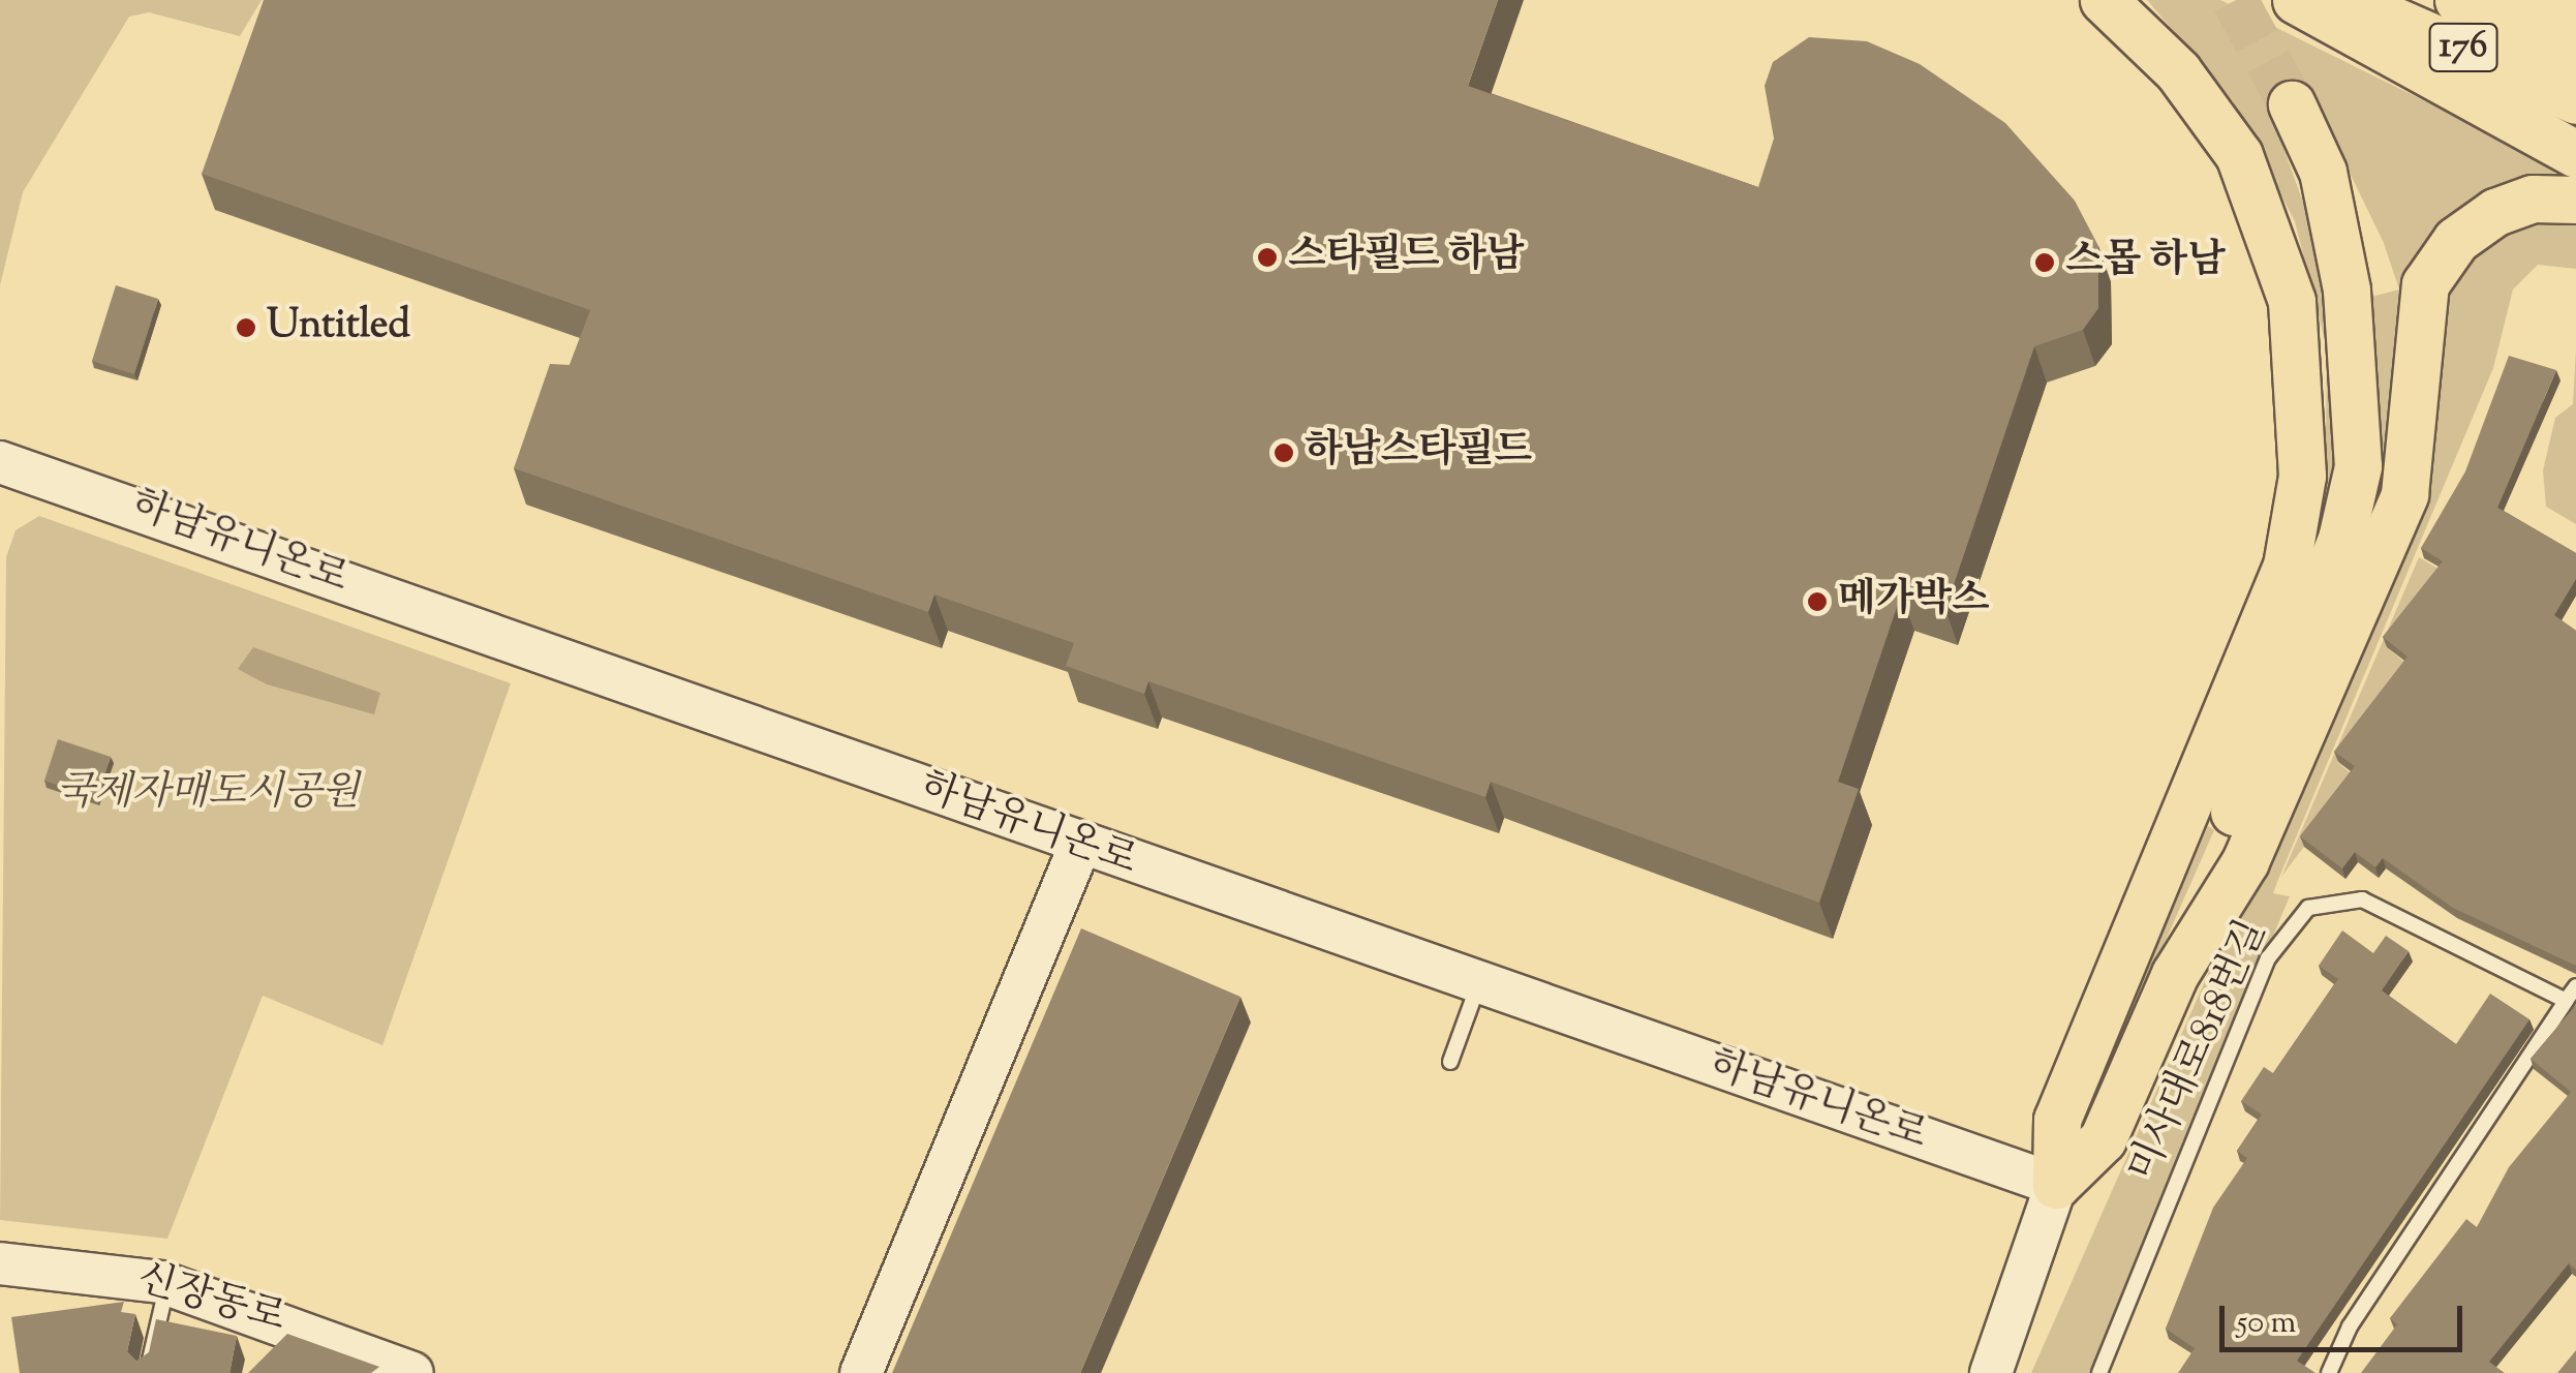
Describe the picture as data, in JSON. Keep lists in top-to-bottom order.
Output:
{
  "streets": {
    "main road": ["176", "하남유니온로", "신장동로"],
    "lane": ["미사대로818번길"]
  },
  "parks": ["국제자매도시공원"],
  "places": [
    "스타필드 하남",
    "스몹 하남",
    "Untitled",
    "하남스타필드",
    "메가박스"
  ],
  "scale_bar": "50 m"
}
